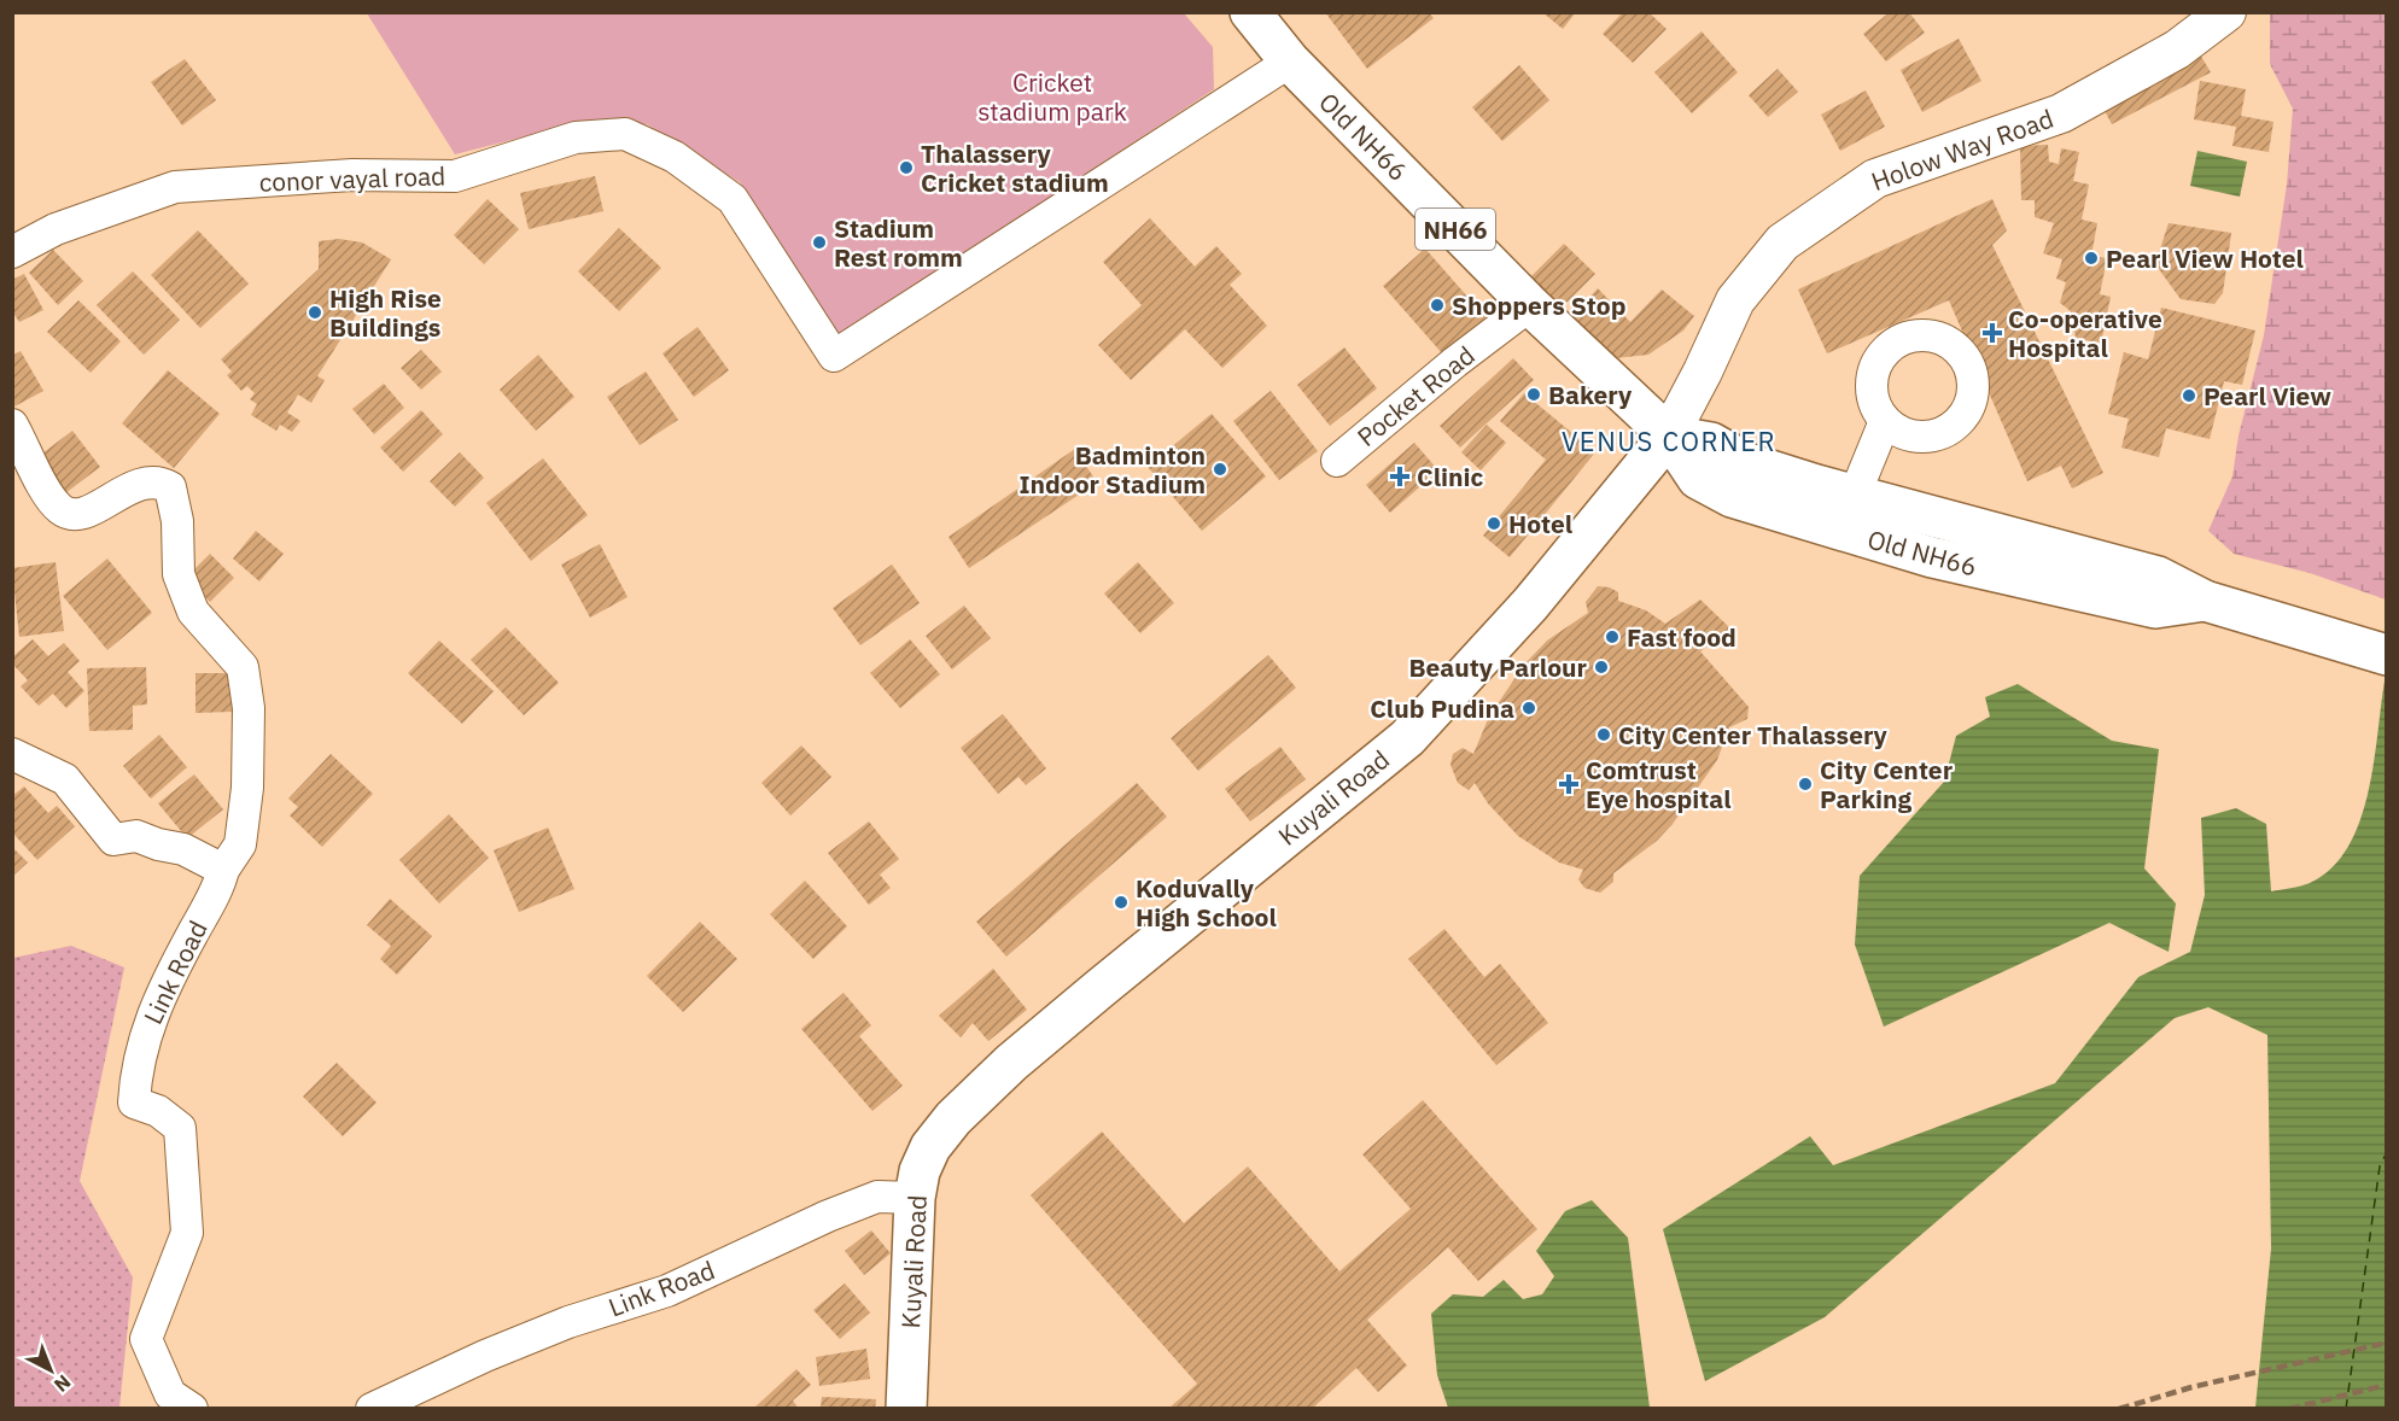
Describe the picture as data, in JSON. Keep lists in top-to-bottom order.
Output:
{
  "streets": {
    "main road": ["Old NH66", "NH66", "Kuyali Road"],
    "street": [
      "Holow Way Road",
      "conor vayal road",
      "Pocket Road",
      "Link Road"
    ]
  },
  "crossings": [
    ["Old NH66", "Holow Way Road"],
    ["Old NH66", "conor vayal road"],
    ["Old NH66", "Pocket Road"],
    ["Old NH66", "Kuyali Road"],
    ["Holow Way Road", "Kuyali Road"],
    ["Kuyali Road", "Link Road"]
  ],
  "districts": ["VENUS CORNER"],
  "parks": ["Cricket stadium park"],
  "places": {
    "other": [
      "Thalassery Cricket stadium",
      "Stadium Rest romm",
      "Pearl View Hotel",
      "Shoppers Stop",
      "High Rise Buildings",
      "Bakery",
      "Pearl View",
      "Badminton Indoor Stadium",
      "Hotel",
      "Fast food",
      "Beauty Parlour",
      "Club Pudina",
      "City Center Thalassery",
      "City Center Parking",
      "Koduvally High School"
    ],
    "health": ["Co-operative Hospital", "Clinic", "Comtrust Eye hospital"]
  },
  "north": "bottom right"
}
